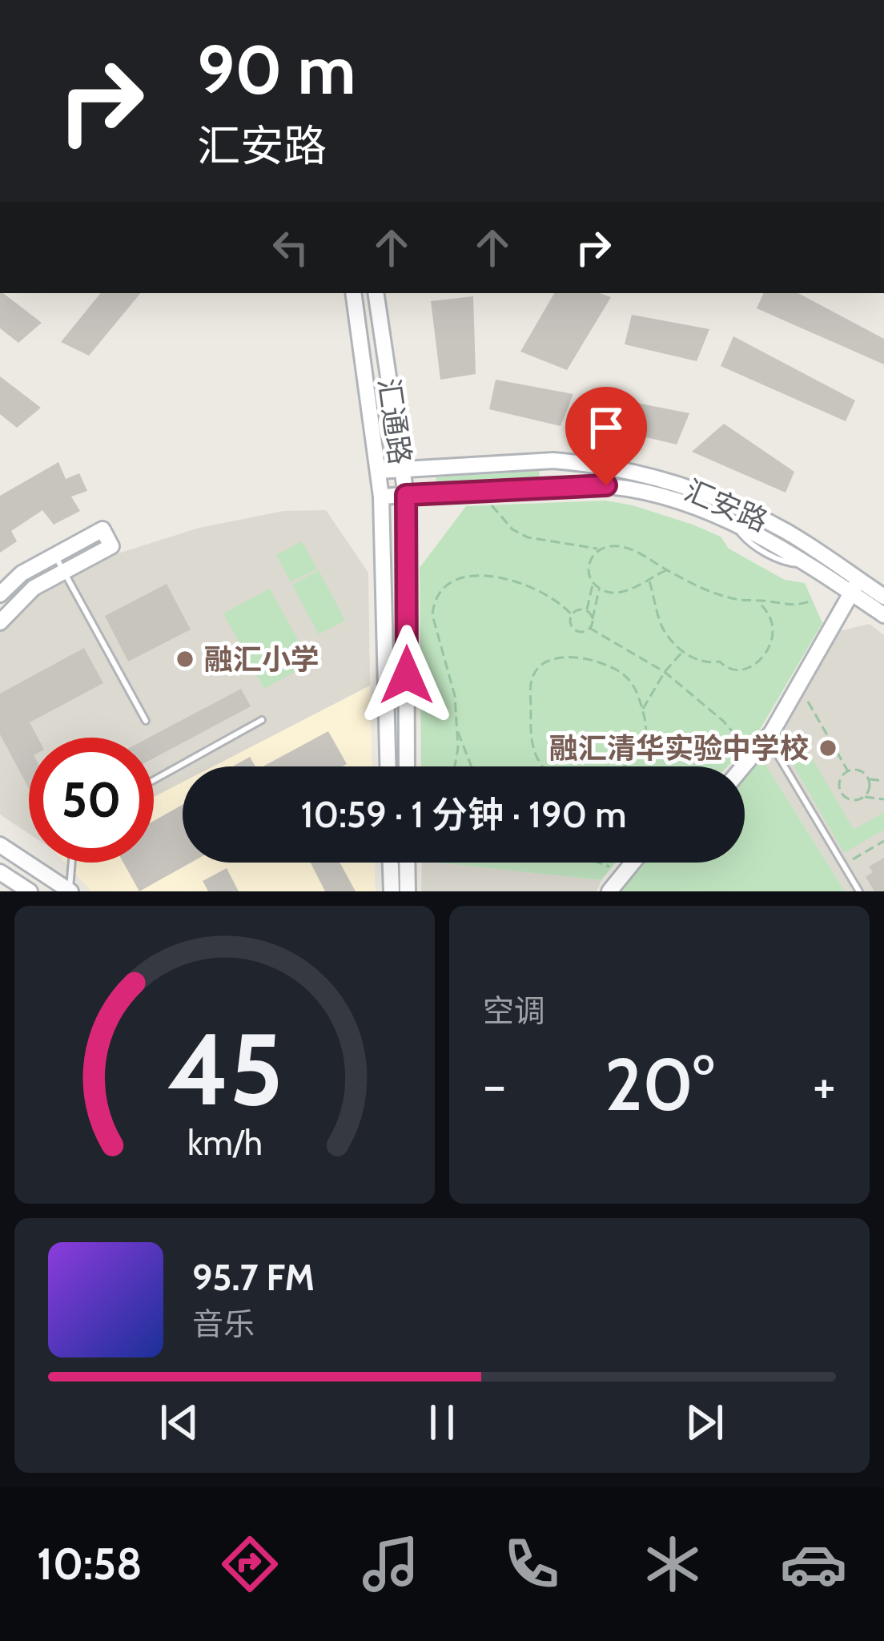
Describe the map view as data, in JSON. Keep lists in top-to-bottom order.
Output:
{
  "streets": {
    "street": ["汇通路", "汇安路"]
  },
  "crossings": [
    ["汇通路", "汇安路"]
  ],
  "places": ["融汇小学", "融汇清华实验中学校"],
  "page": {
    "turn": ["90 m", "汇安路"],
    "limit": "50",
    "trip": "10:59 · 1 分钟 · 190 m",
    "tile": "空调",
    "heat": ["−", "20°", "+"],
    "song": ["95.7 FM", "音乐"],
    "tabs": "10:58",
    "gauge": ["45", "km/h"]
  }
}
